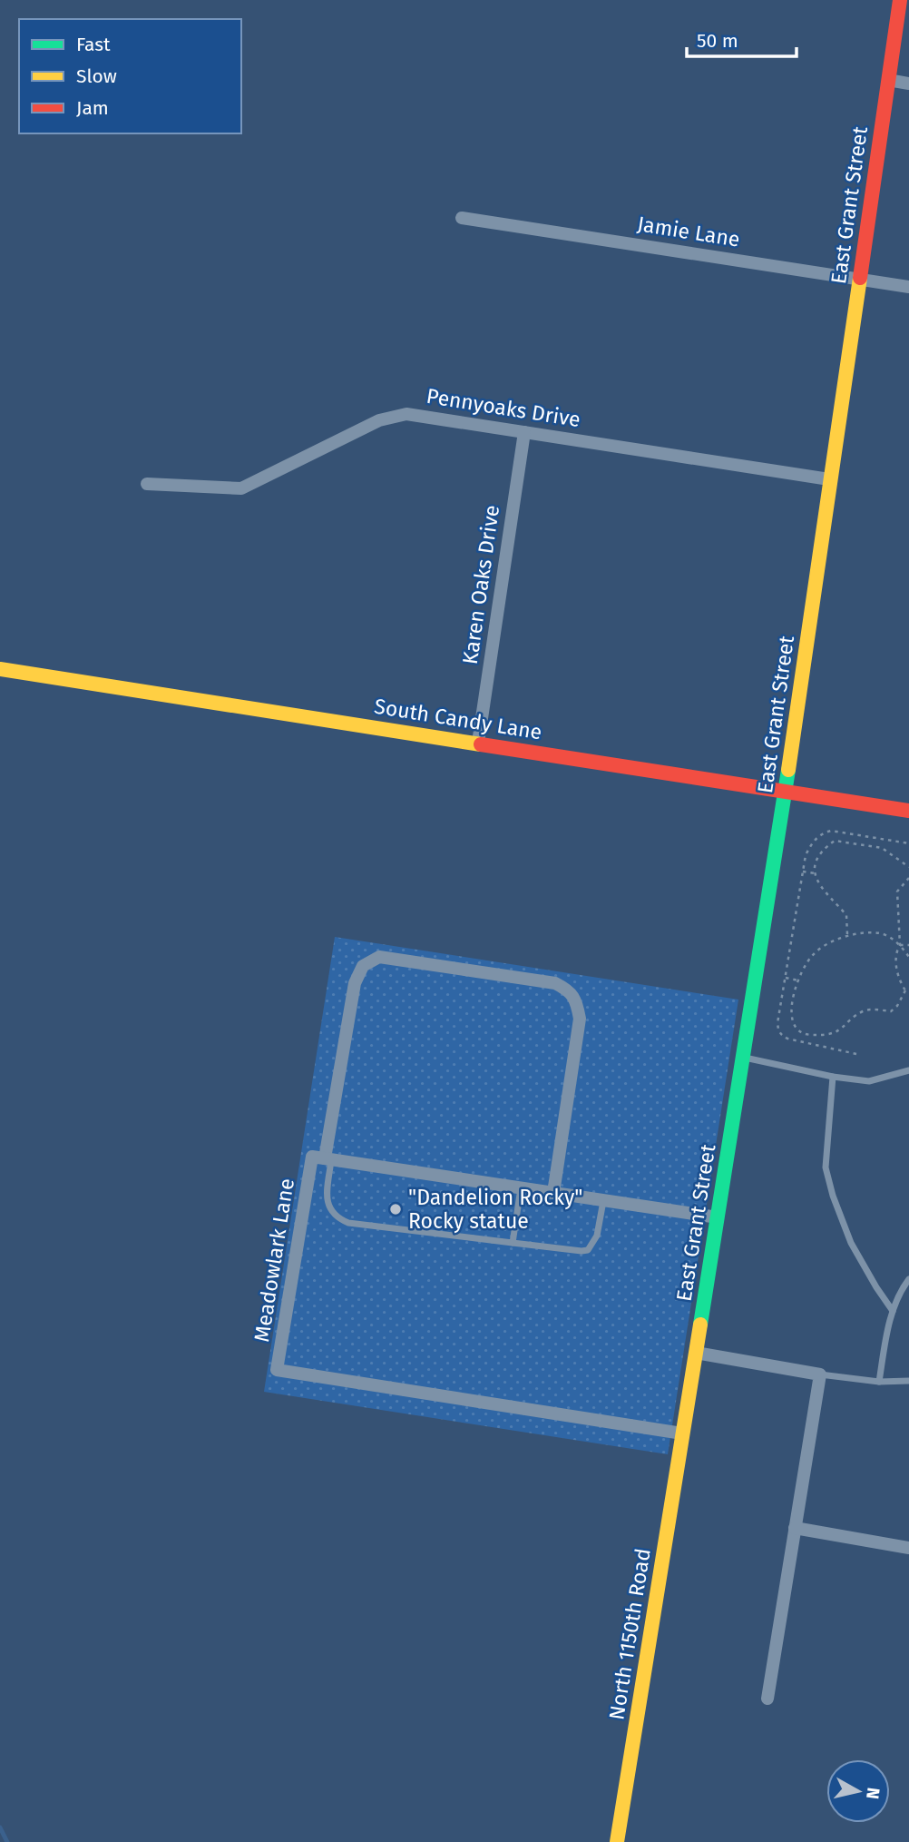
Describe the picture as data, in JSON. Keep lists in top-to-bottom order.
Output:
{
  "streets": {
    "street": [
      "East Grant Street",
      "Jamie Lane",
      "Pennyoaks Drive",
      "Karen Oaks Drive",
      "South Candy Lane",
      "Meadowlark Lane",
      "North 1150th Road"
    ]
  },
  "crossings": [
    ["East Grant Street", "Jamie Lane"],
    ["East Grant Street", "Pennyoaks Drive"],
    ["East Grant Street", "South Candy Lane"],
    ["East Grant Street", "Meadowlark Lane"],
    ["East Grant Street", "North 1150th Road"],
    ["Pennyoaks Drive", "Karen Oaks Drive"],
    ["Karen Oaks Drive", "South Candy Lane"],
    ["Meadowlark Lane", "North 1150th Road"]
  ],
  "places": ["\"Dandelion Rocky\" Rocky statue"],
  "legend": ["Fast", "Slow", "Jam"],
  "scale_bar": "50 m",
  "north": "right"
}
